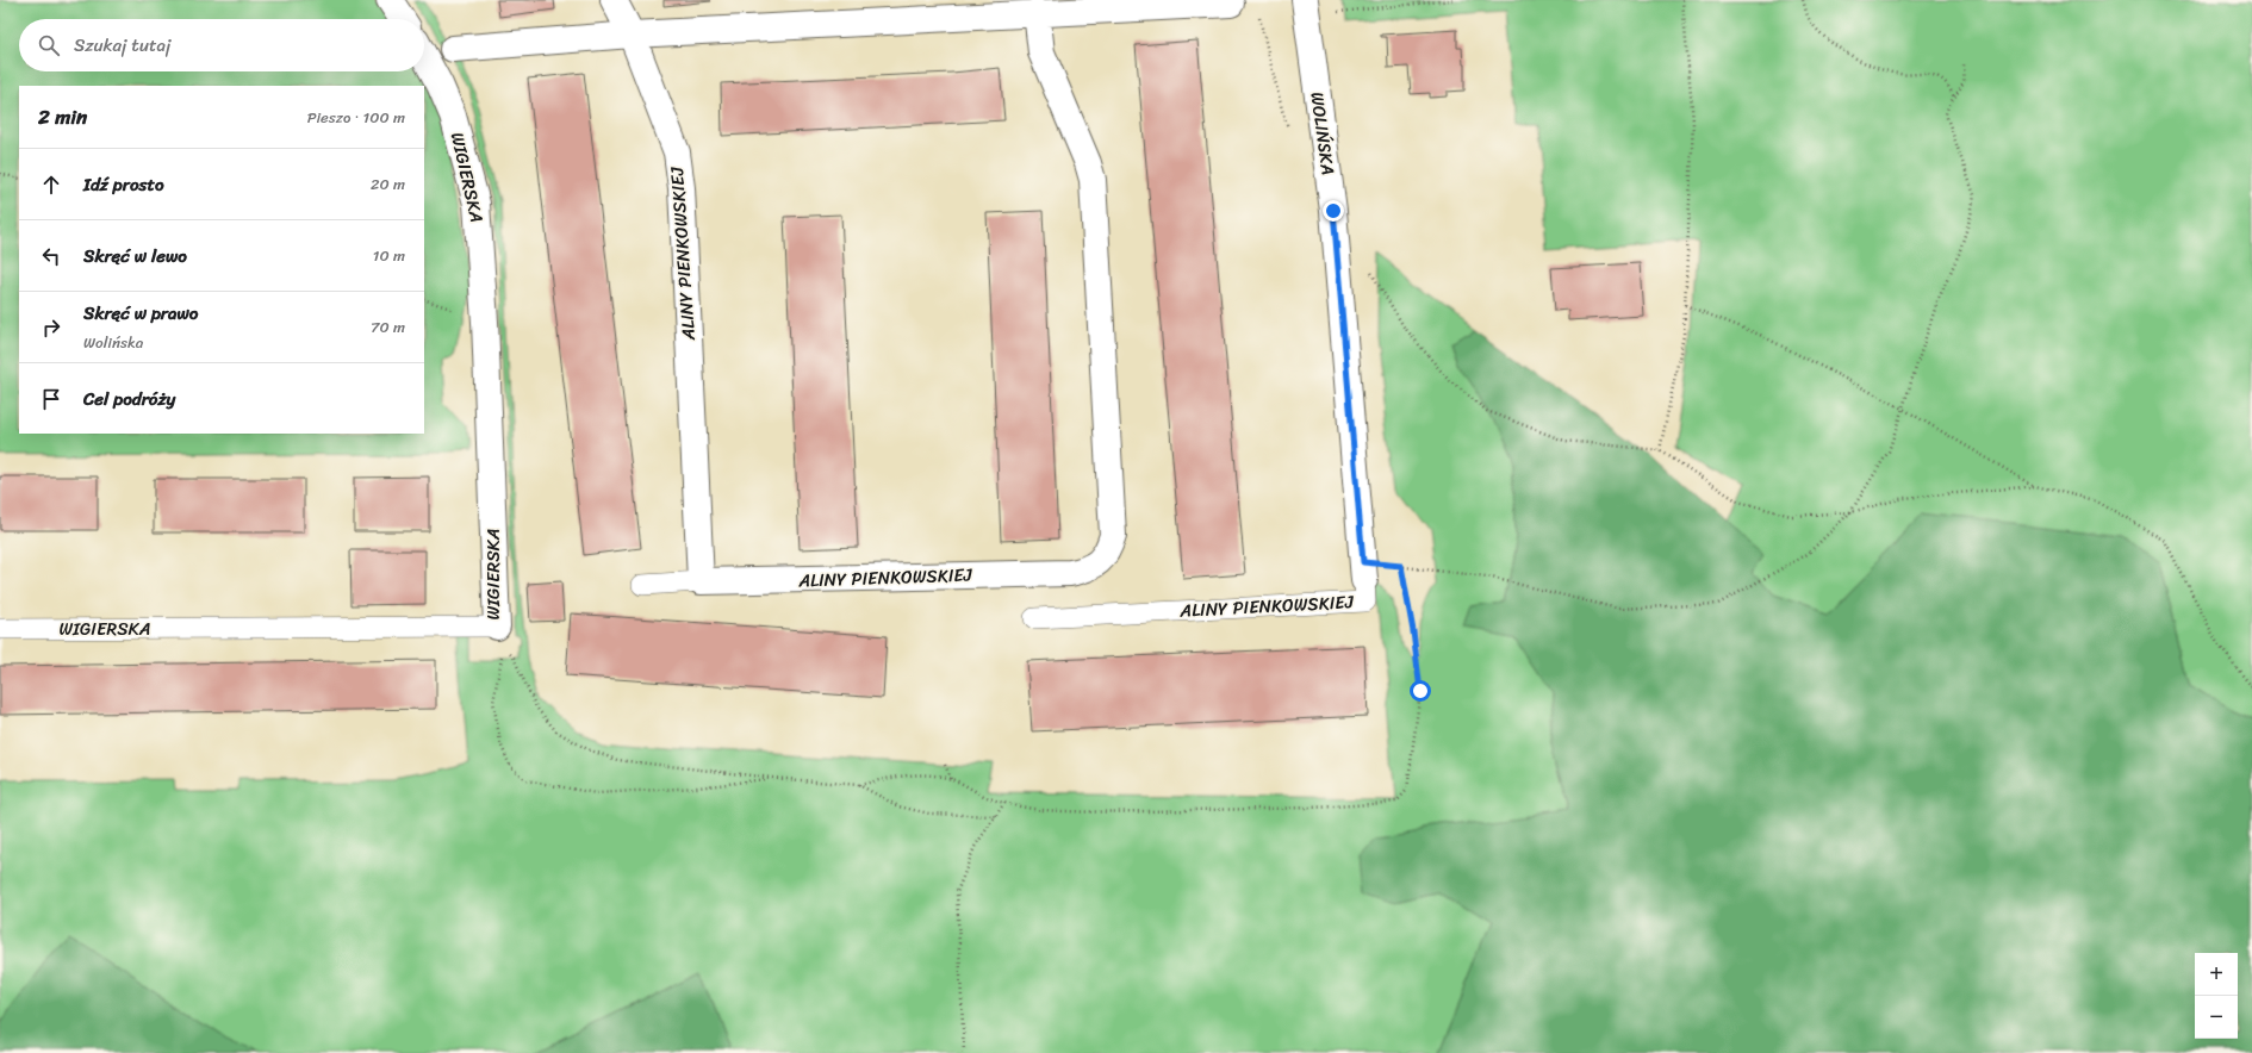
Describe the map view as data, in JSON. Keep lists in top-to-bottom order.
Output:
{
  "streets": {
    "street": ["WOLIŃSKA", "WIGIERSKA", "ALINY PIENKOWSKIEJ"]
  },
  "crossings": [
    ["WOLIŃSKA", "ALINY PIENKOWSKIEJ"]
  ],
  "page": {
    "search": "Szukaj tutaj",
    "heading": ["2 min", "Pieszo · 100 m"],
    "list": [
      ["Idź prosto", "20 m"],
      ["Skręć w lewo", "10 m"],
      ["Skręć w prawo", "Wolińska", "70 m"],
      "Cel podróży"
    ],
    "map_buttons": ["+", "−"]
  }
}
